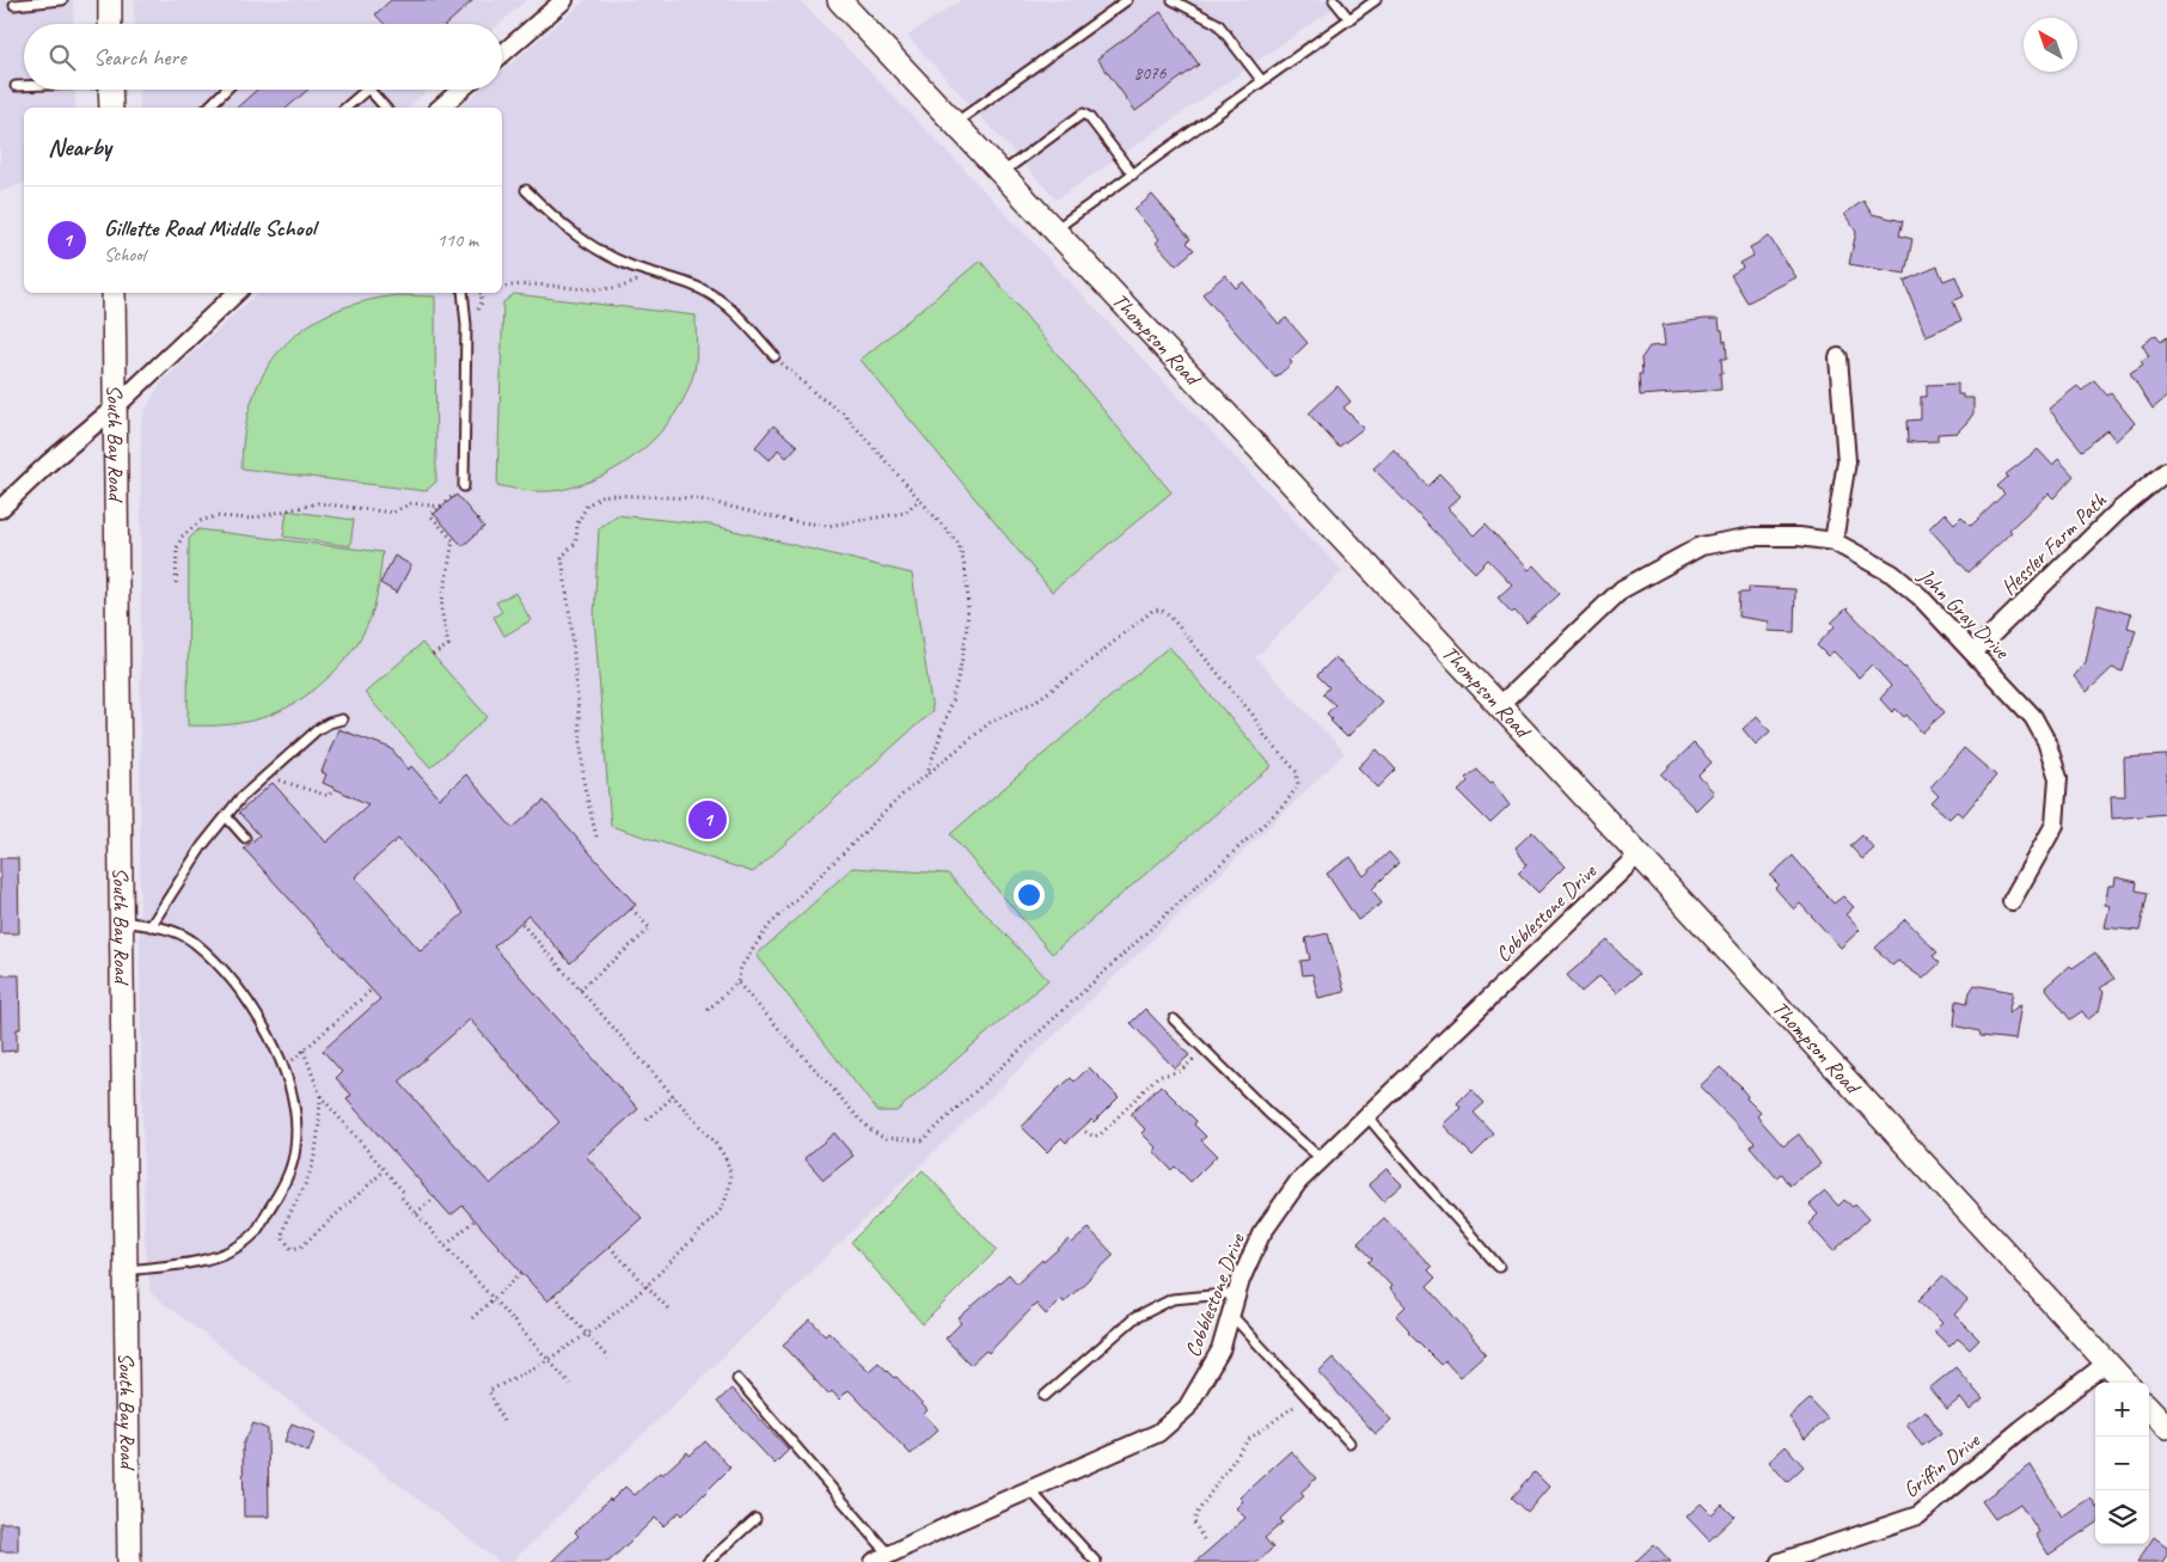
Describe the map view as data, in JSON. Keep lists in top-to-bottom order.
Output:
{
  "streets": {
    "street": [
      "Thompson Road",
      "South Bay Road",
      "Hessler Farm Path",
      "John Gray Drive",
      "Cobblestone Drive",
      "Griffin Drive"
    ]
  },
  "crossings": [
    ["Thompson Road", "John Gray Drive"],
    ["Thompson Road", "Cobblestone Drive"],
    ["Thompson Road", "Griffin Drive"],
    ["Hessler Farm Path", "John Gray Drive"]
  ],
  "house_numbers": ["8076"],
  "north": "top left",
  "page": {
    "search": "Search here",
    "heading": "Nearby",
    "list": [
      {
        "mark": "1",
        "name": "Gillette Road Middle School",
        "note": "School",
        "value": "110 m"
      }
    ],
    "pins": "1",
    "map_buttons": ["+", "−"]
  }
}
